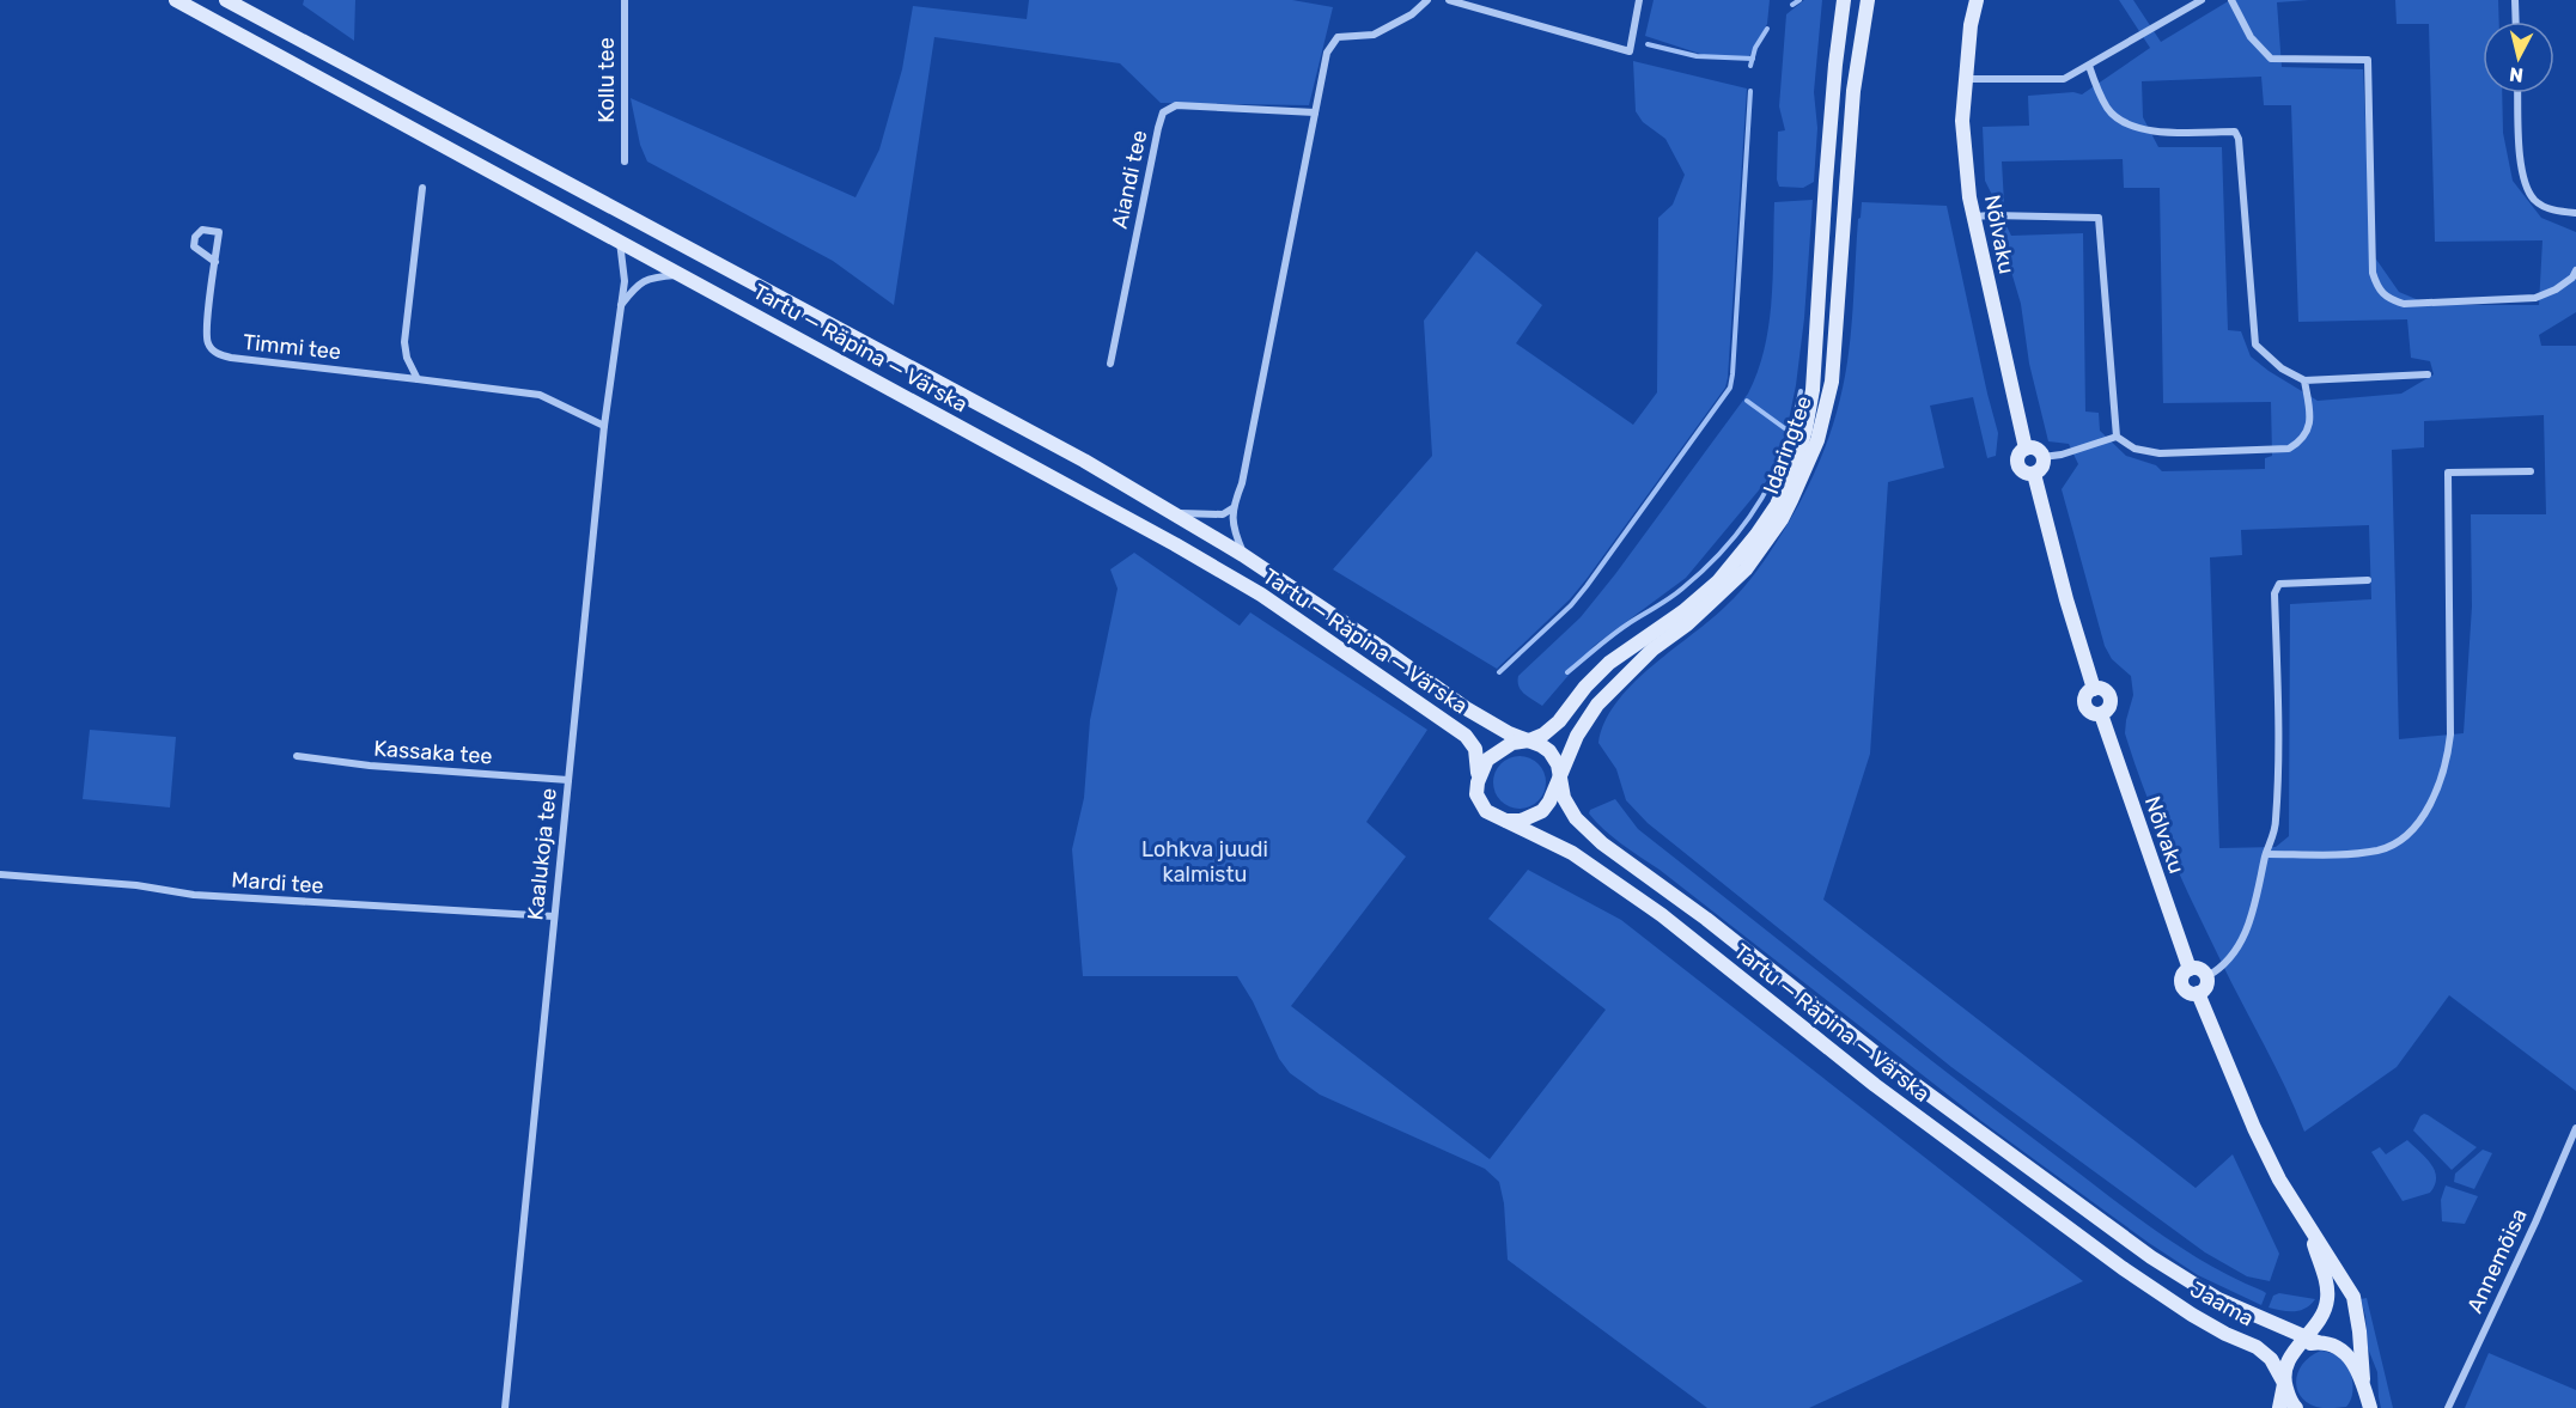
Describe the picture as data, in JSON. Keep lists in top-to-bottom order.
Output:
{
  "streets": {
    "main road": [
      "Nõlvaku",
      "Tartu — Räpina — Värska",
      "Idaringtee",
      "Jaama"
    ],
    "street": [
      "Kollu tee",
      "Aiandi tee",
      "Timmi tee",
      "Kassaka tee",
      "Kaalukoja tee",
      "Mardi tee",
      "Annemõisa"
    ]
  },
  "crossings": [
    ["Nõlvaku", "Jaama"],
    ["Timmi tee", "Kaalukoja tee"],
    ["Tartu — Räpina — Värska", "Idaringtee"],
    ["Tartu — Räpina — Värska", "Kaalukoja tee"],
    ["Tartu — Räpina — Värska", "Jaama"],
    ["Kassaka tee", "Kaalukoja tee"],
    ["Kaalukoja tee", "Mardi tee"]
  ],
  "parks": ["Lohkva juudi kalmistu"],
  "north": "bottom"
}
